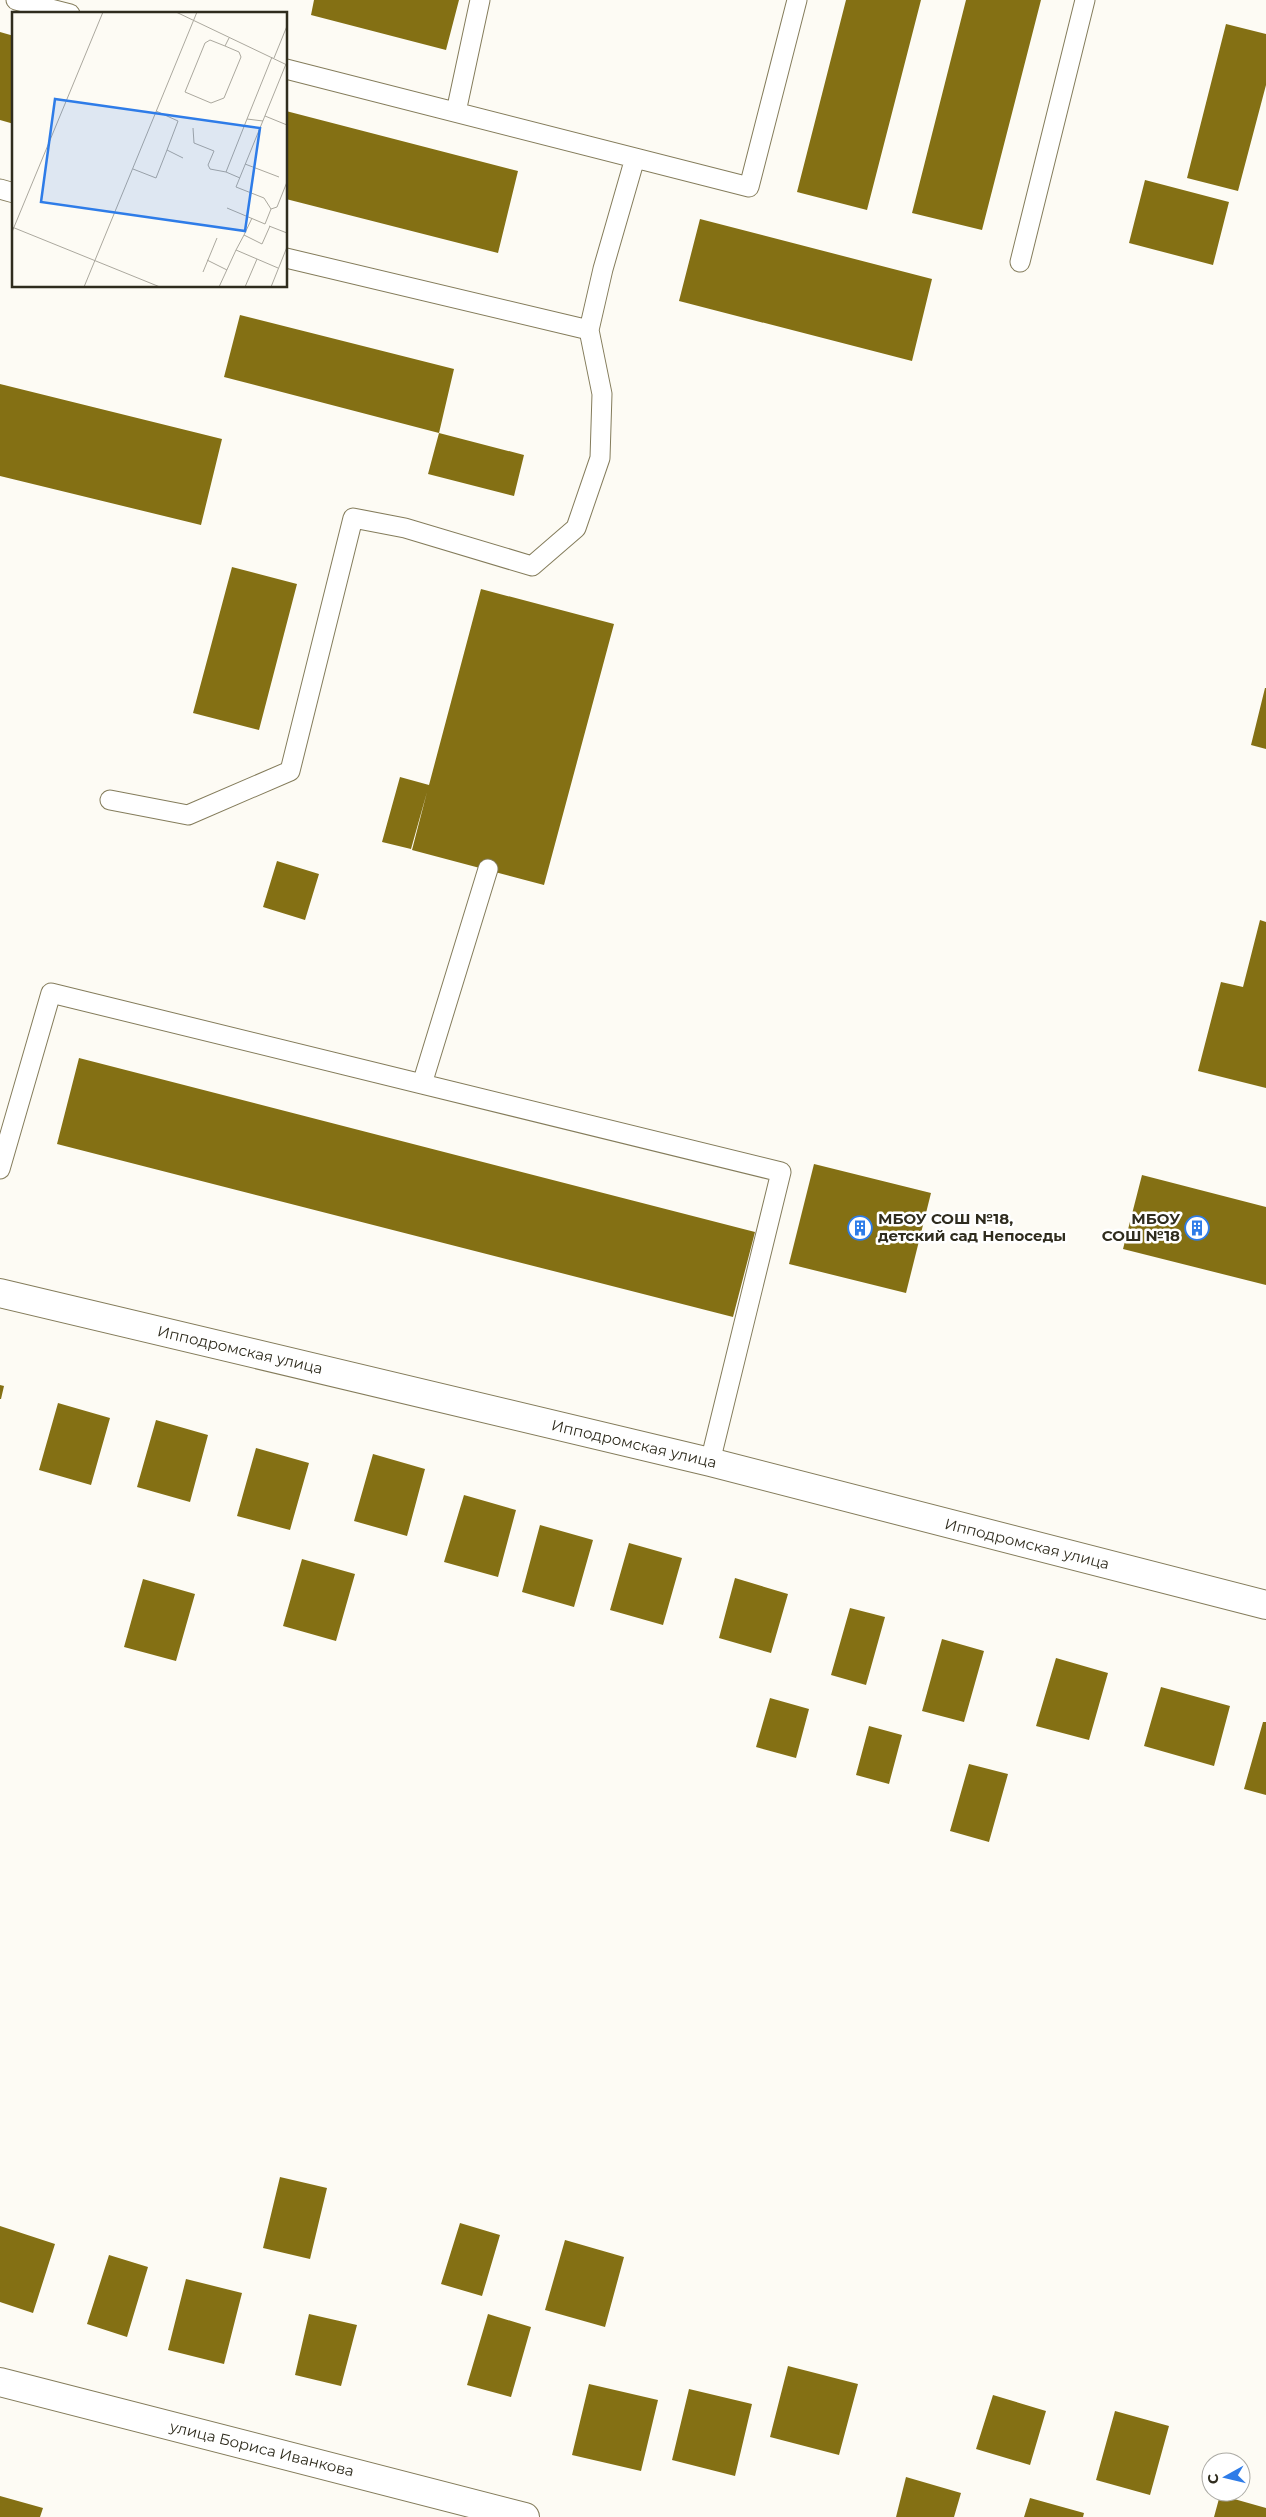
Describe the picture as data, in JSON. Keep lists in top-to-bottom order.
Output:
{
  "streets": {
    "street": ["Ипподромская улица", "улица Бориса Иванкова"]
  },
  "places": {
    "building": ["МБОУ СОШ №18, детский сад Непоседы", "МБОУ СОШ №18"]
  },
  "north": "left"
}
